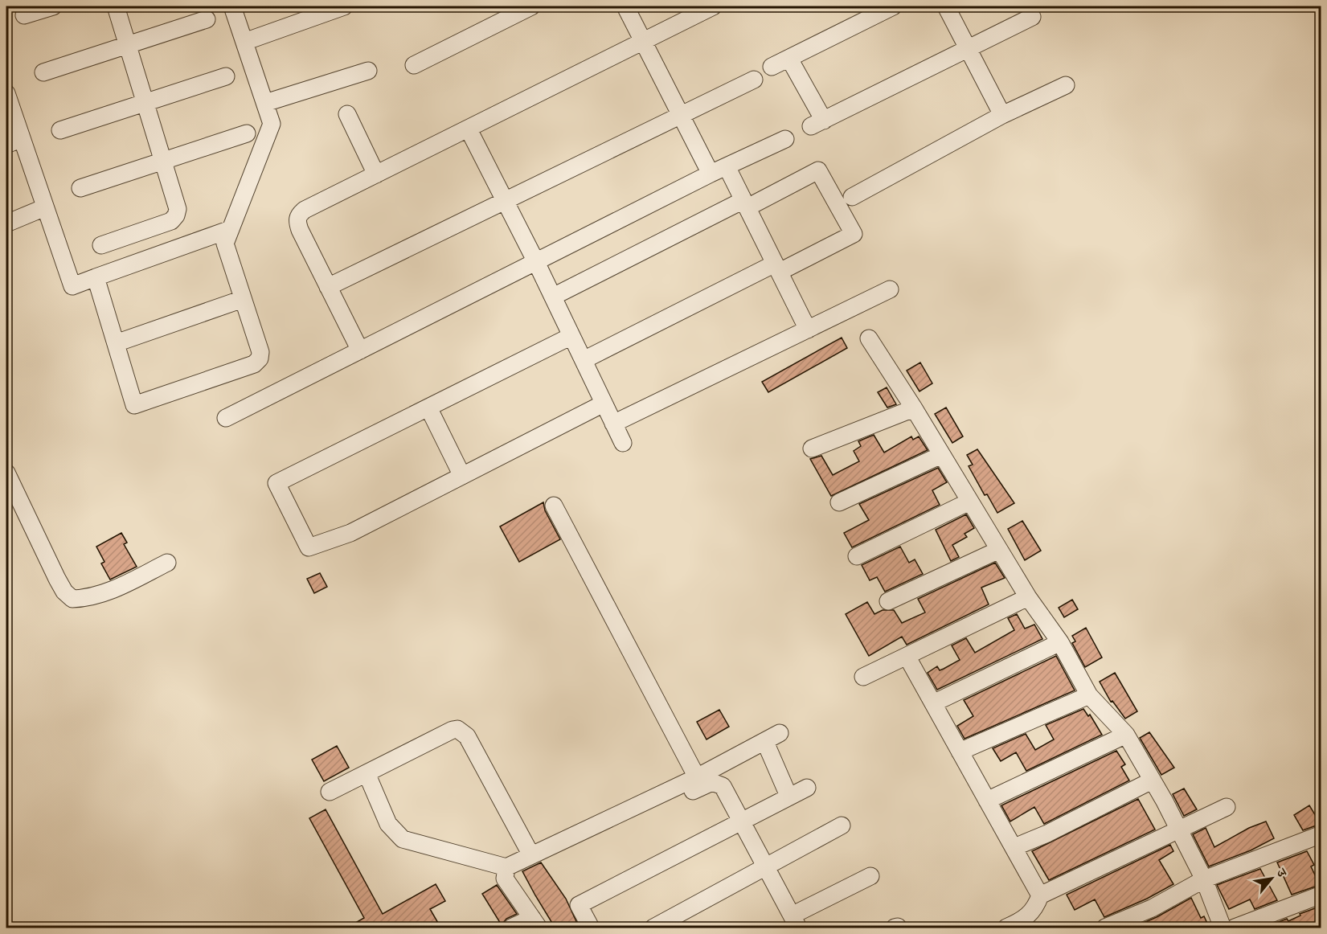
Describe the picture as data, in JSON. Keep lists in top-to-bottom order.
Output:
{
  "north": "top right"
}
